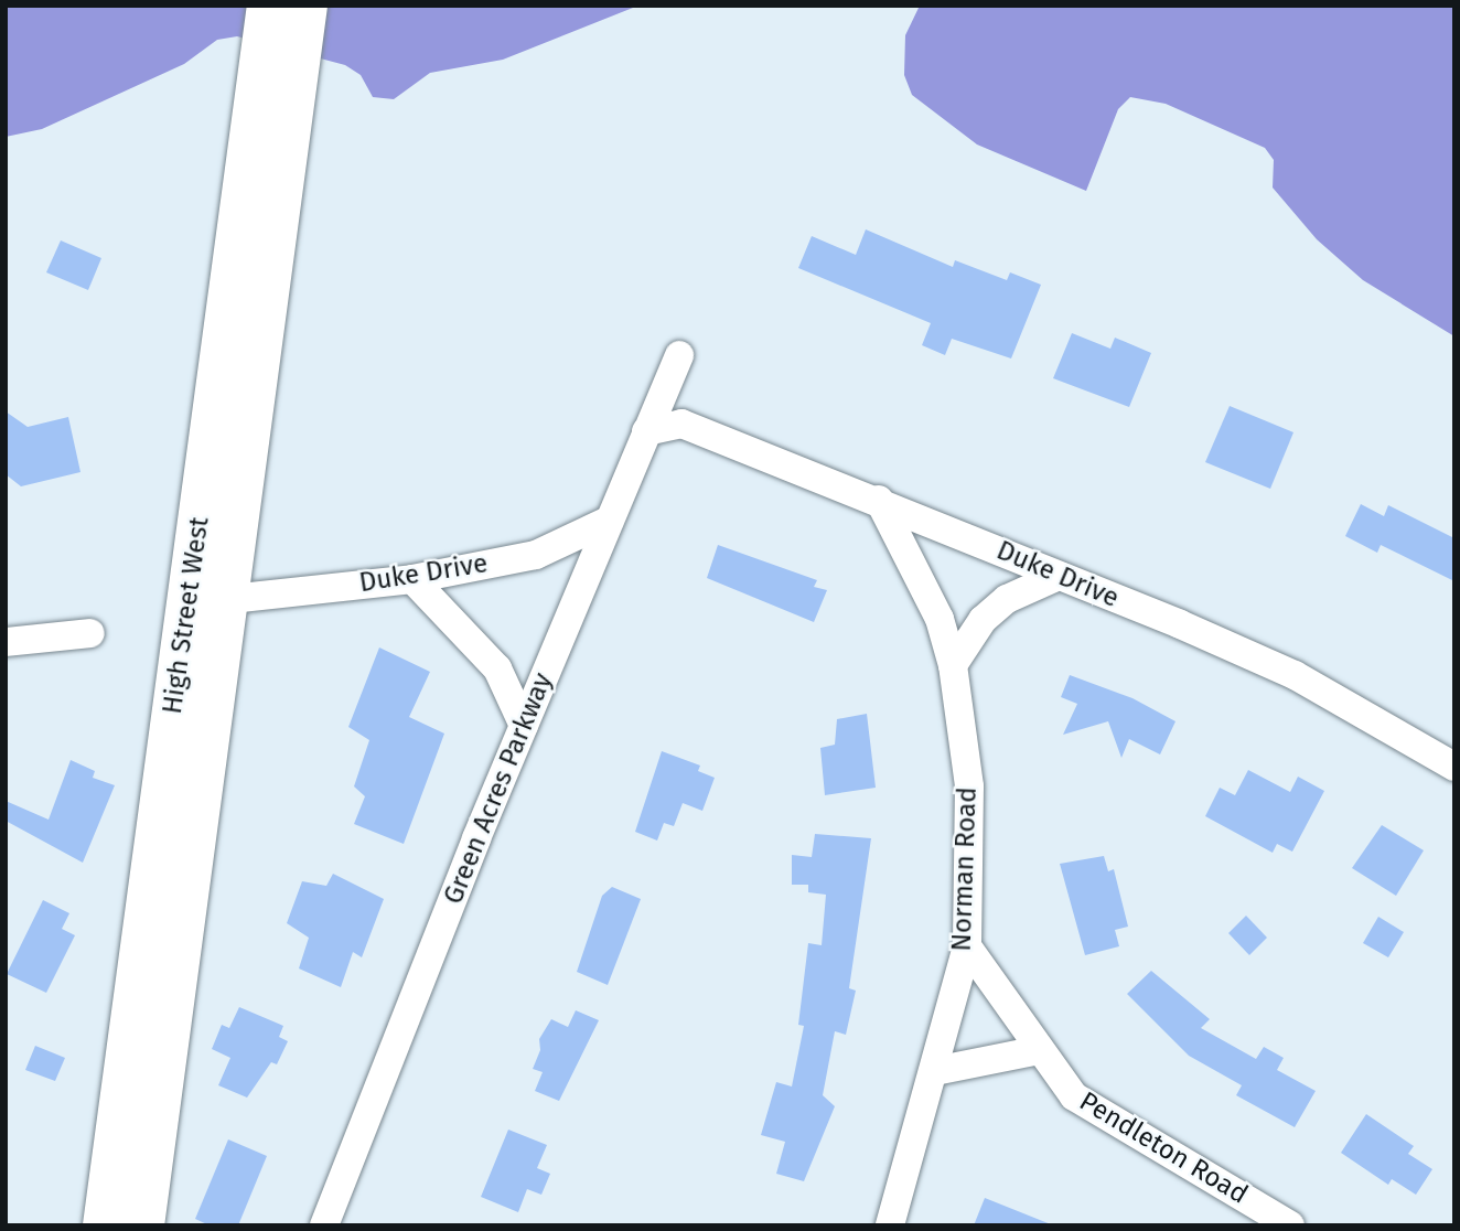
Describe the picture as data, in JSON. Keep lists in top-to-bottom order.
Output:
{
  "streets": {
    "main road": ["High Street West"],
    "street": [
      "Duke Drive",
      "Green Acres Parkway",
      "Norman Road",
      "Pendleton Road"
    ]
  },
  "crossings": [
    ["Duke Drive", "High Street West"],
    ["Duke Drive", "Green Acres Parkway"],
    ["Duke Drive", "Norman Road"],
    ["Norman Road", "Pendleton Road"]
  ]
}
